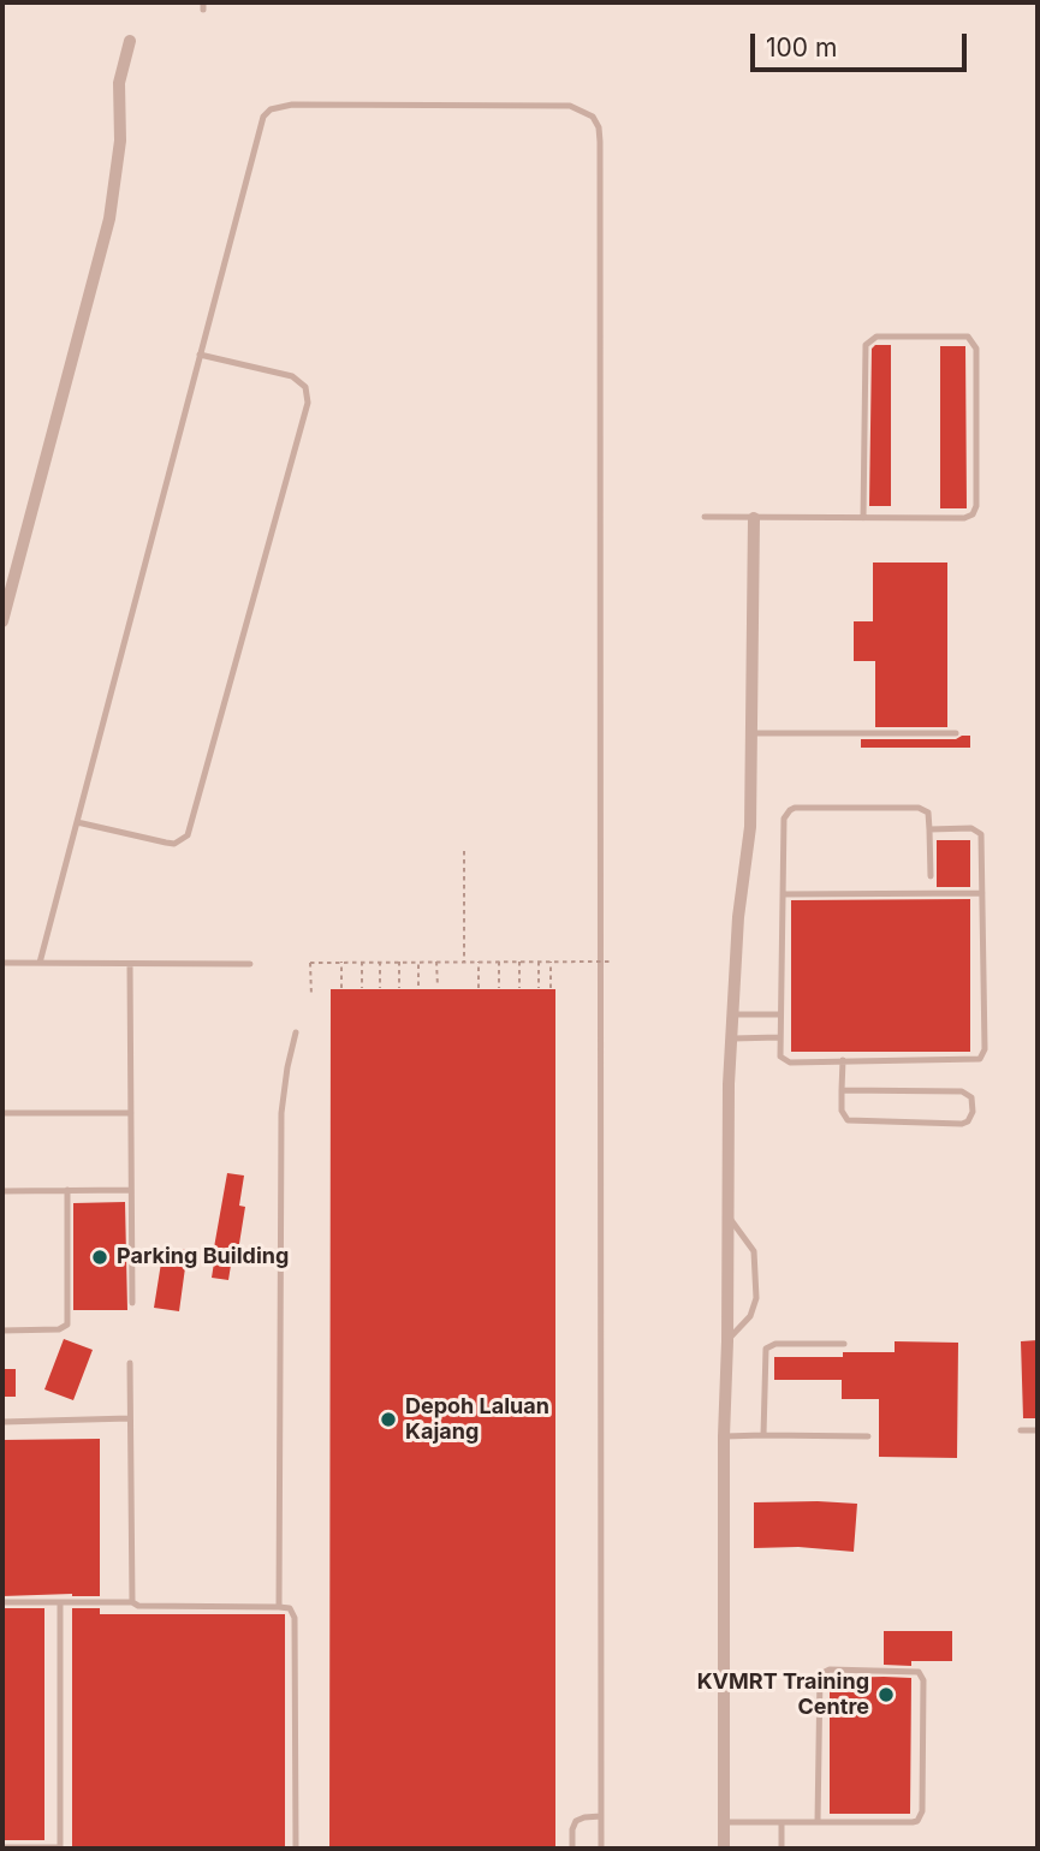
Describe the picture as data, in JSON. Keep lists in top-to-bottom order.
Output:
{
  "places": ["Parking Building", "Depoh Laluan Kajang", "KVMRT Training Centre"],
  "scale_bar": "100 m"
}
